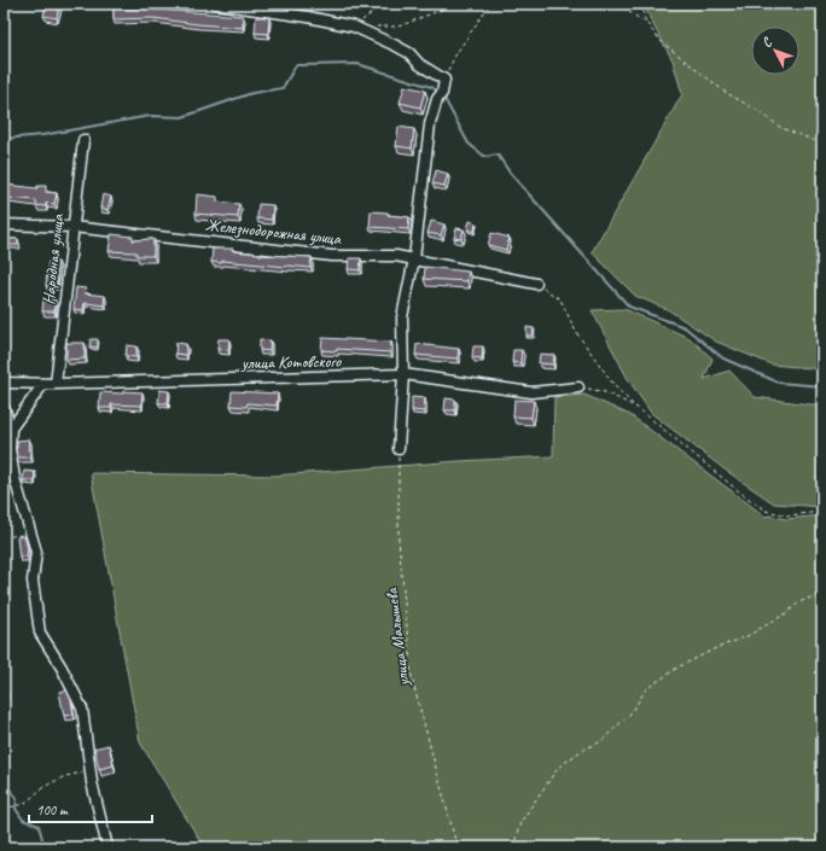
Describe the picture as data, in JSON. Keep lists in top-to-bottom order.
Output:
{
  "streets": {
    "street": ["Железнодорожная улица", "Народная улица", "улица Котовского"],
    "path": ["улица Малышева"]
  },
  "crossings": [
    ["Железнодорожная улица", "Народная улица"],
    ["Народная улица", "улица Котовского"]
  ],
  "scale_bar": "100 m",
  "north": "top left"
}
